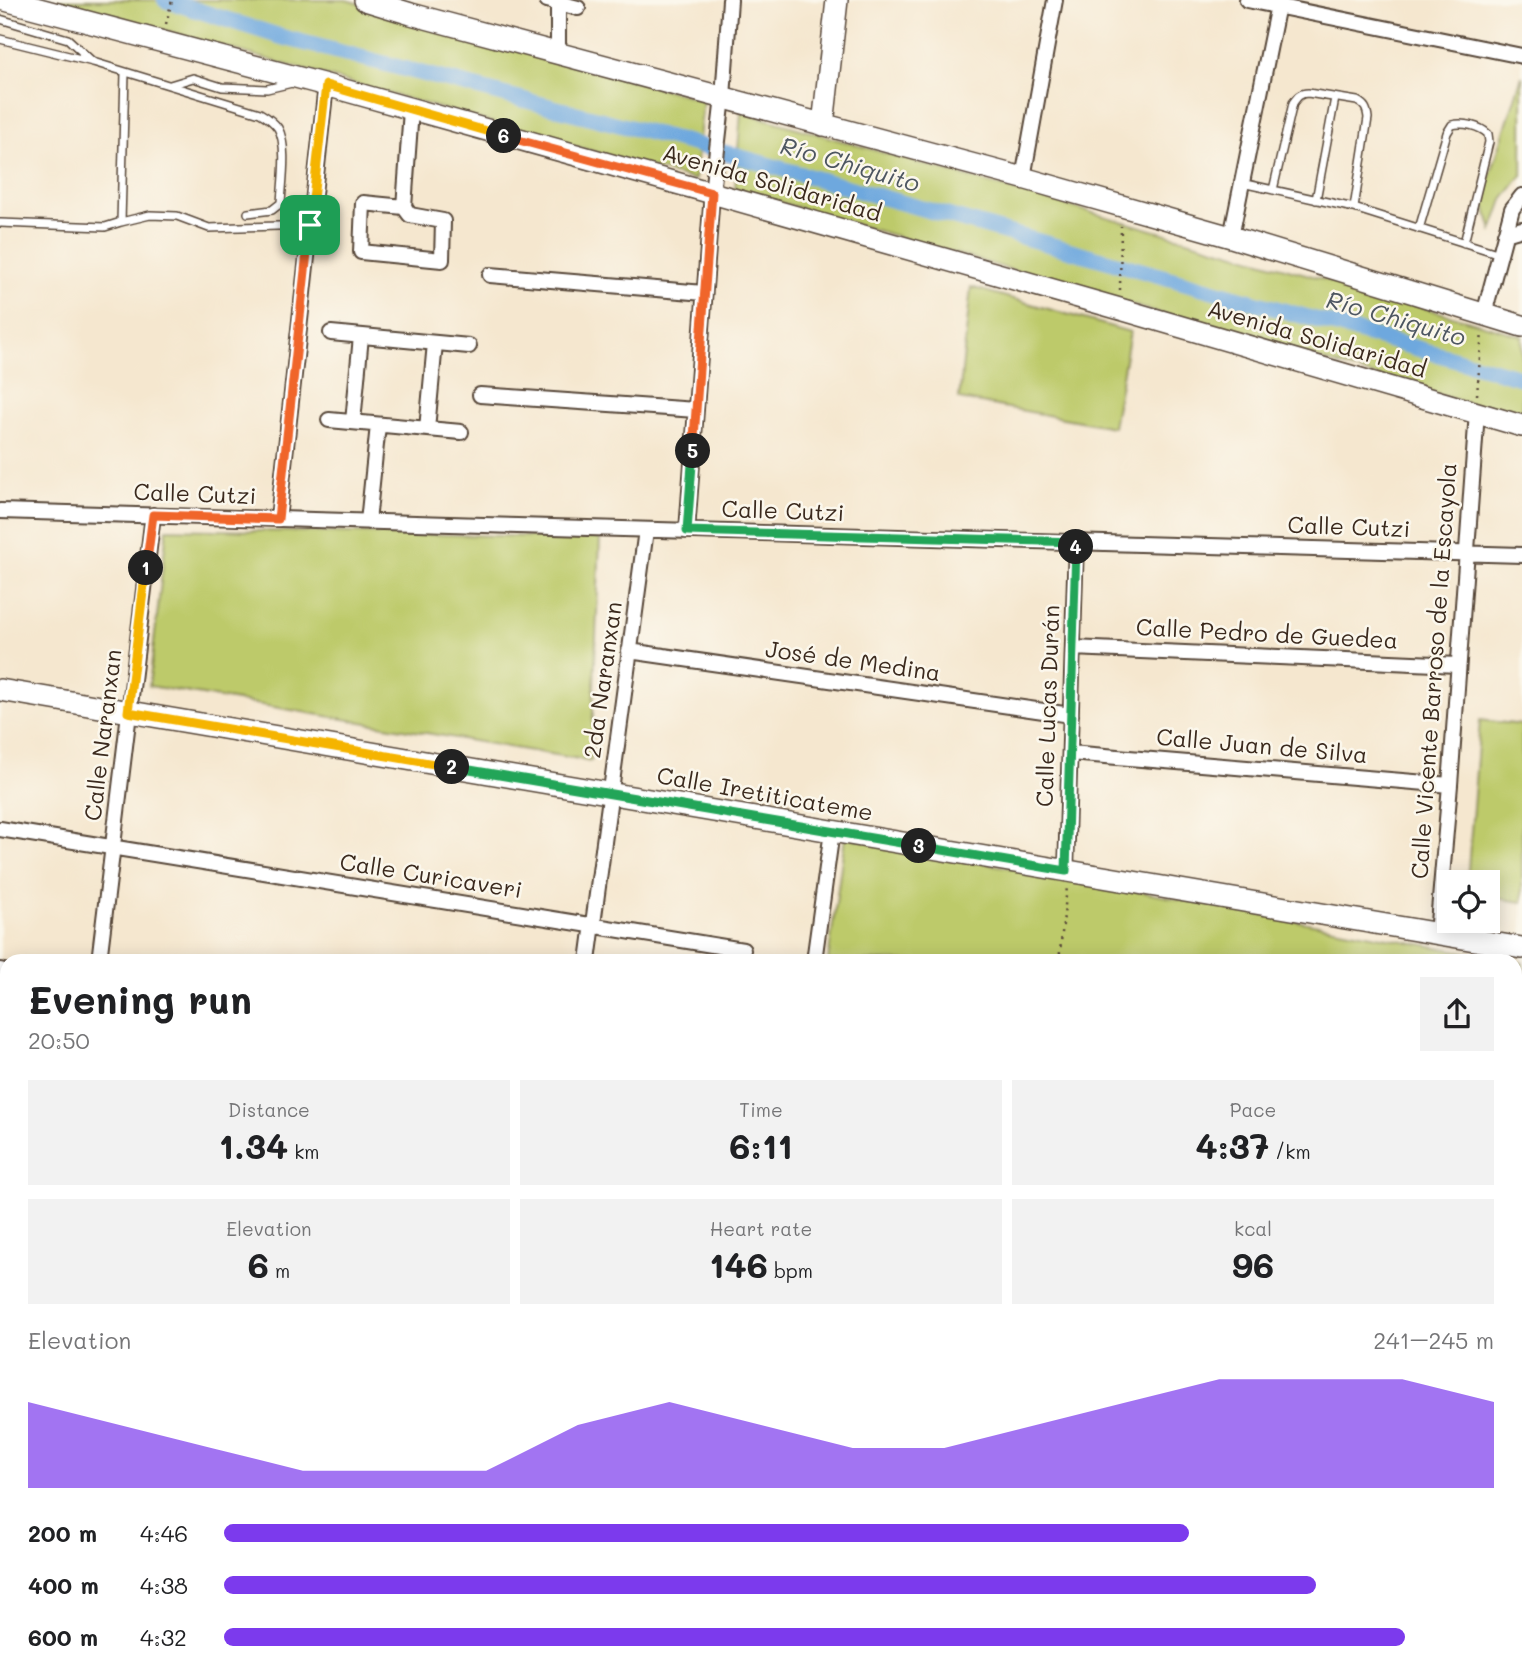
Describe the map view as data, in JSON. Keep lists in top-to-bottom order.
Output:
{
  "streets": {
    "main road": ["Avenida Solidaridad", "Calle Iretiticateme"],
    "street": [
      "Calle Cutzi",
      "Calle Pedro de Guedea",
      "José de Medina",
      "Calle Vicente Barroso de la Escayola",
      "2da Naranxan",
      "Calle Lucas Durán",
      "Calle Naranxan",
      "Calle Juan de Silva",
      "Calle Curicaveri"
    ]
  },
  "crossings": [
    ["Avenida Solidaridad", "Calle Vicente Barroso de la Escayola"],
    ["Calle Cutzi", "Calle Vicente Barroso de la Escayola"],
    ["Calle Cutzi", "2da Naranxan"],
    ["Calle Cutzi", "Calle Lucas Durán"],
    ["Calle Cutzi", "Calle Naranxan"],
    ["Calle Pedro de Guedea", "Calle Vicente Barroso de la Escayola"],
    ["Calle Pedro de Guedea", "Calle Lucas Durán"],
    ["José de Medina", "2da Naranxan"],
    ["José de Medina", "Calle Lucas Durán"],
    ["Calle Vicente Barroso de la Escayola", "Calle Juan de Silva"],
    ["Calle Vicente Barroso de la Escayola", "Calle Iretiticateme"],
    ["2da Naranxan", "Calle Iretiticateme"],
    ["2da Naranxan", "Calle Curicaveri"],
    ["Calle Lucas Durán", "Calle Juan de Silva"],
    ["Calle Lucas Durán", "Calle Iretiticateme"],
    ["Calle Naranxan", "Calle Iretiticateme"],
    ["Calle Naranxan", "Calle Curicaveri"]
  ],
  "water": ["Río Chiquito"],
  "page": {
    "pins": [
      "6",
      "5",
      "4",
      "1",
      "2",
      "3"
    ],
    "heading": ["Evening run", "20:50"],
    "stats": [
      ["Distance", "1.34 km"],
      ["Time", "6:11"],
      ["Pace", "4:37 /km"],
      ["Elevation", "6 m"],
      ["Heart rate", "146 bpm"],
      ["kcal", "96"]
    ],
    "chart": ["Elevation", "241–245 m"],
    "list": [
      {
        "name": "200 m",
        "note": "4:46"
      },
      {
        "name": "400 m",
        "note": "4:38"
      },
      {
        "name": "600 m",
        "note": "4:32"
      }
    ]
  }
}
